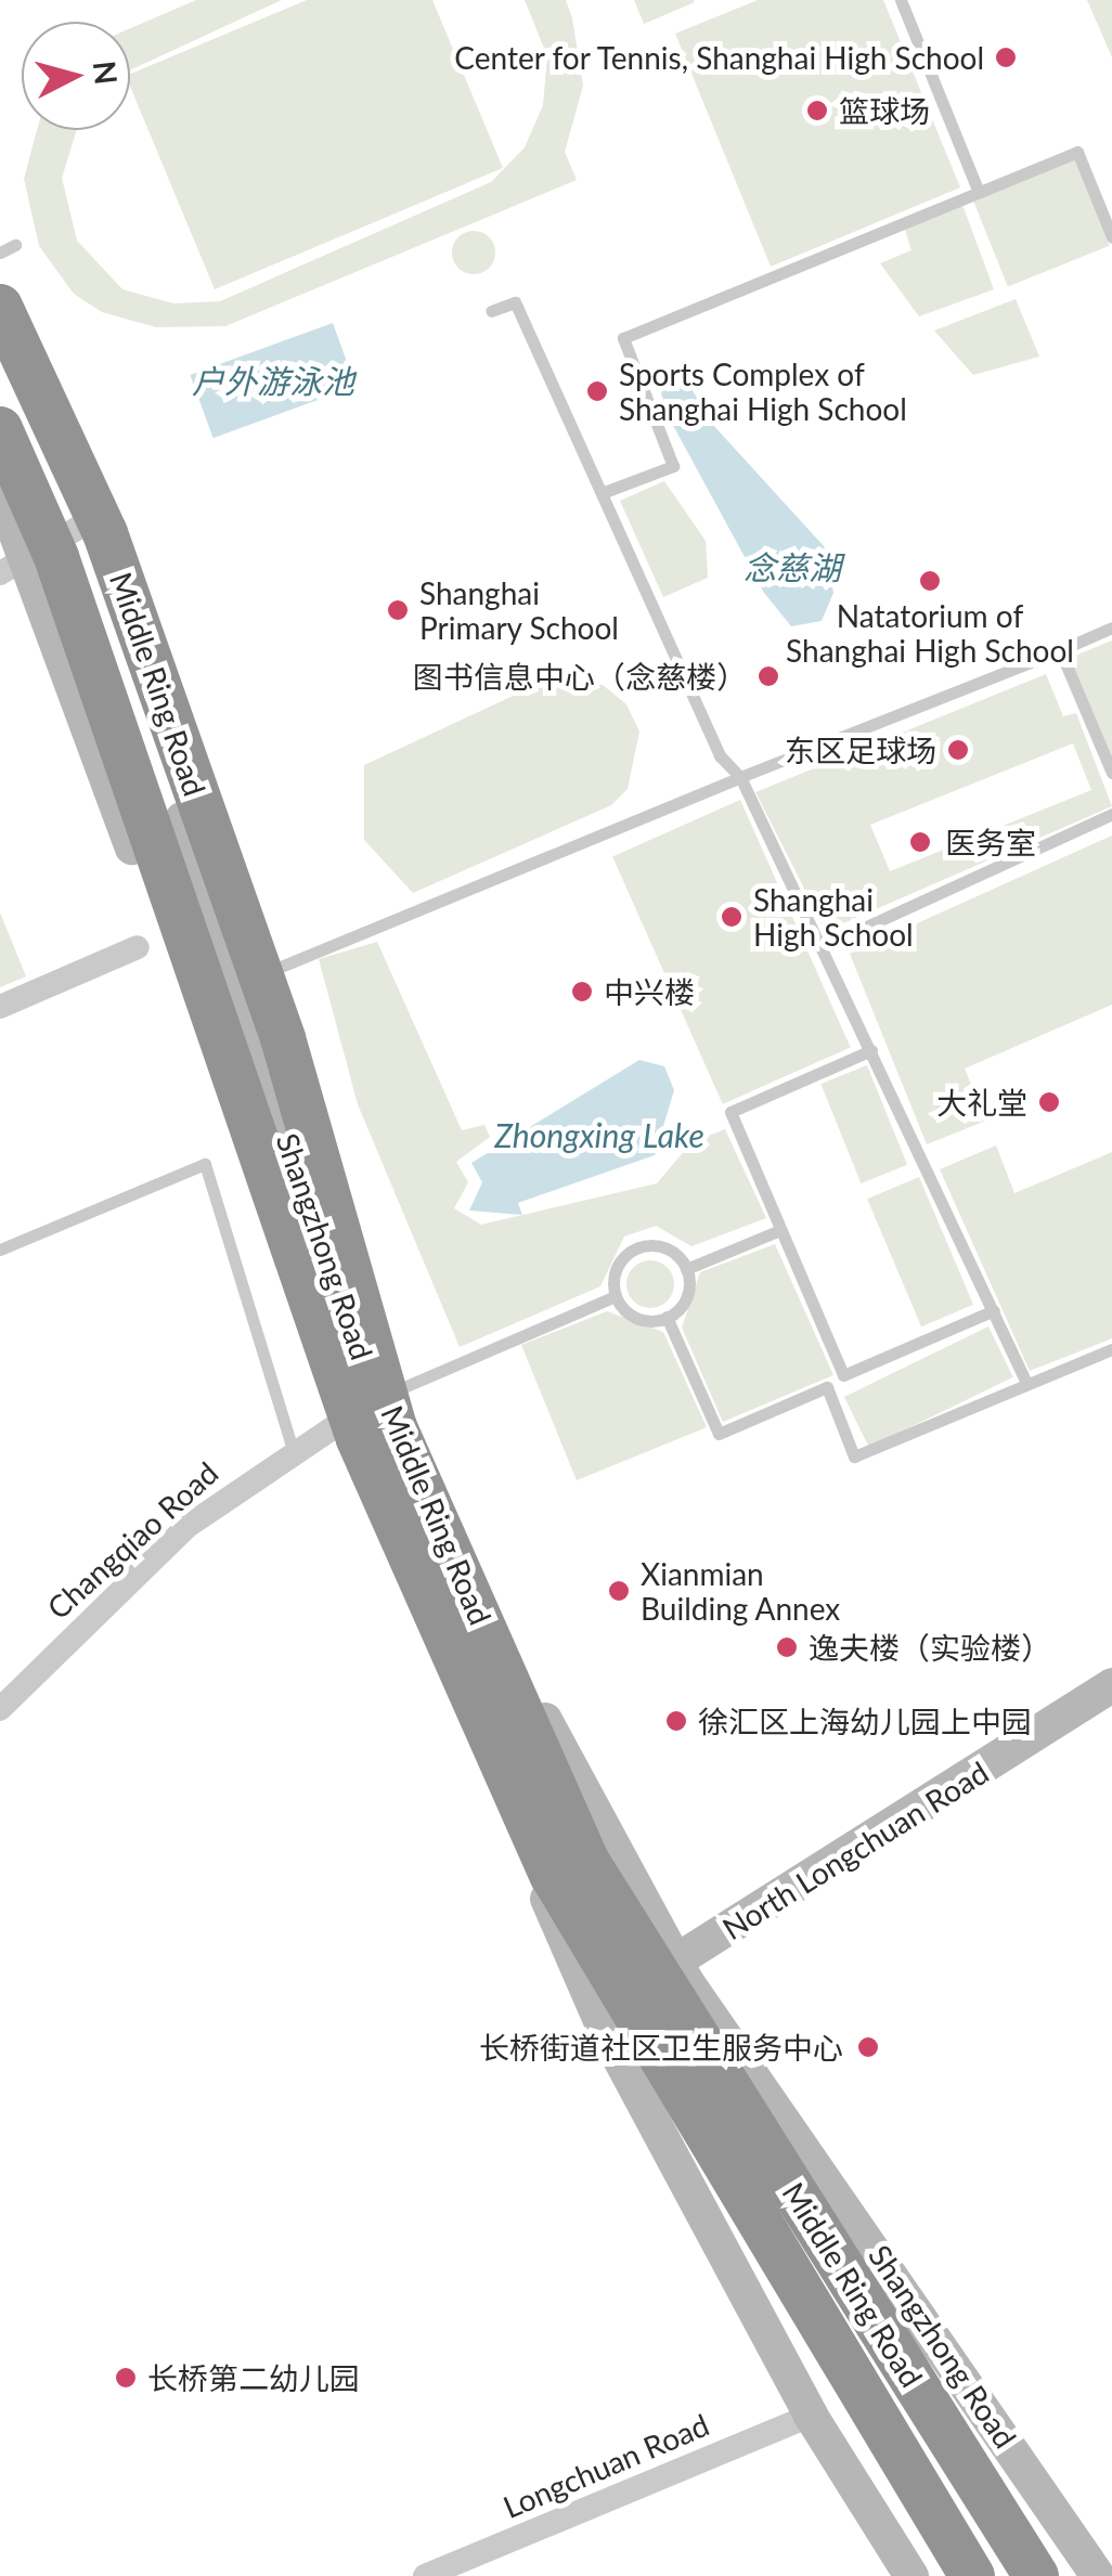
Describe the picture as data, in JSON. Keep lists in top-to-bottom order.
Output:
{
  "streets": {
    "highway": ["Middle Ring Road"],
    "main road": ["Shangzhong Road", "North Longchuan Road"],
    "street": ["Changqiao Road", "Longchuan Road"]
  },
  "crossings": [
    ["Shangzhong Road", "Changqiao Road"],
    ["Shangzhong Road", "North Longchuan Road"],
    ["Shangzhong Road", "Longchuan Road"]
  ],
  "water": ["户外游泳池", "念慈湖", "Zhongxing Lake"],
  "places": [
    "Center for Tennis, Shanghai High School",
    "篮球场",
    "Sports Complex of Shanghai High School",
    "Natatorium of Shanghai High School",
    "Shanghai Primary School",
    "图书信息中心（念慈楼）",
    "东区足球场",
    "医务室",
    "Shanghai High School",
    "中兴楼",
    "大礼堂",
    "Xianmian Building Annex",
    "逸夫楼（实验楼）",
    "徐汇区上海幼儿园上中园",
    "长桥街道社区卫生服务中心",
    "长桥第二幼儿园"
  ],
  "north": "right"
}
